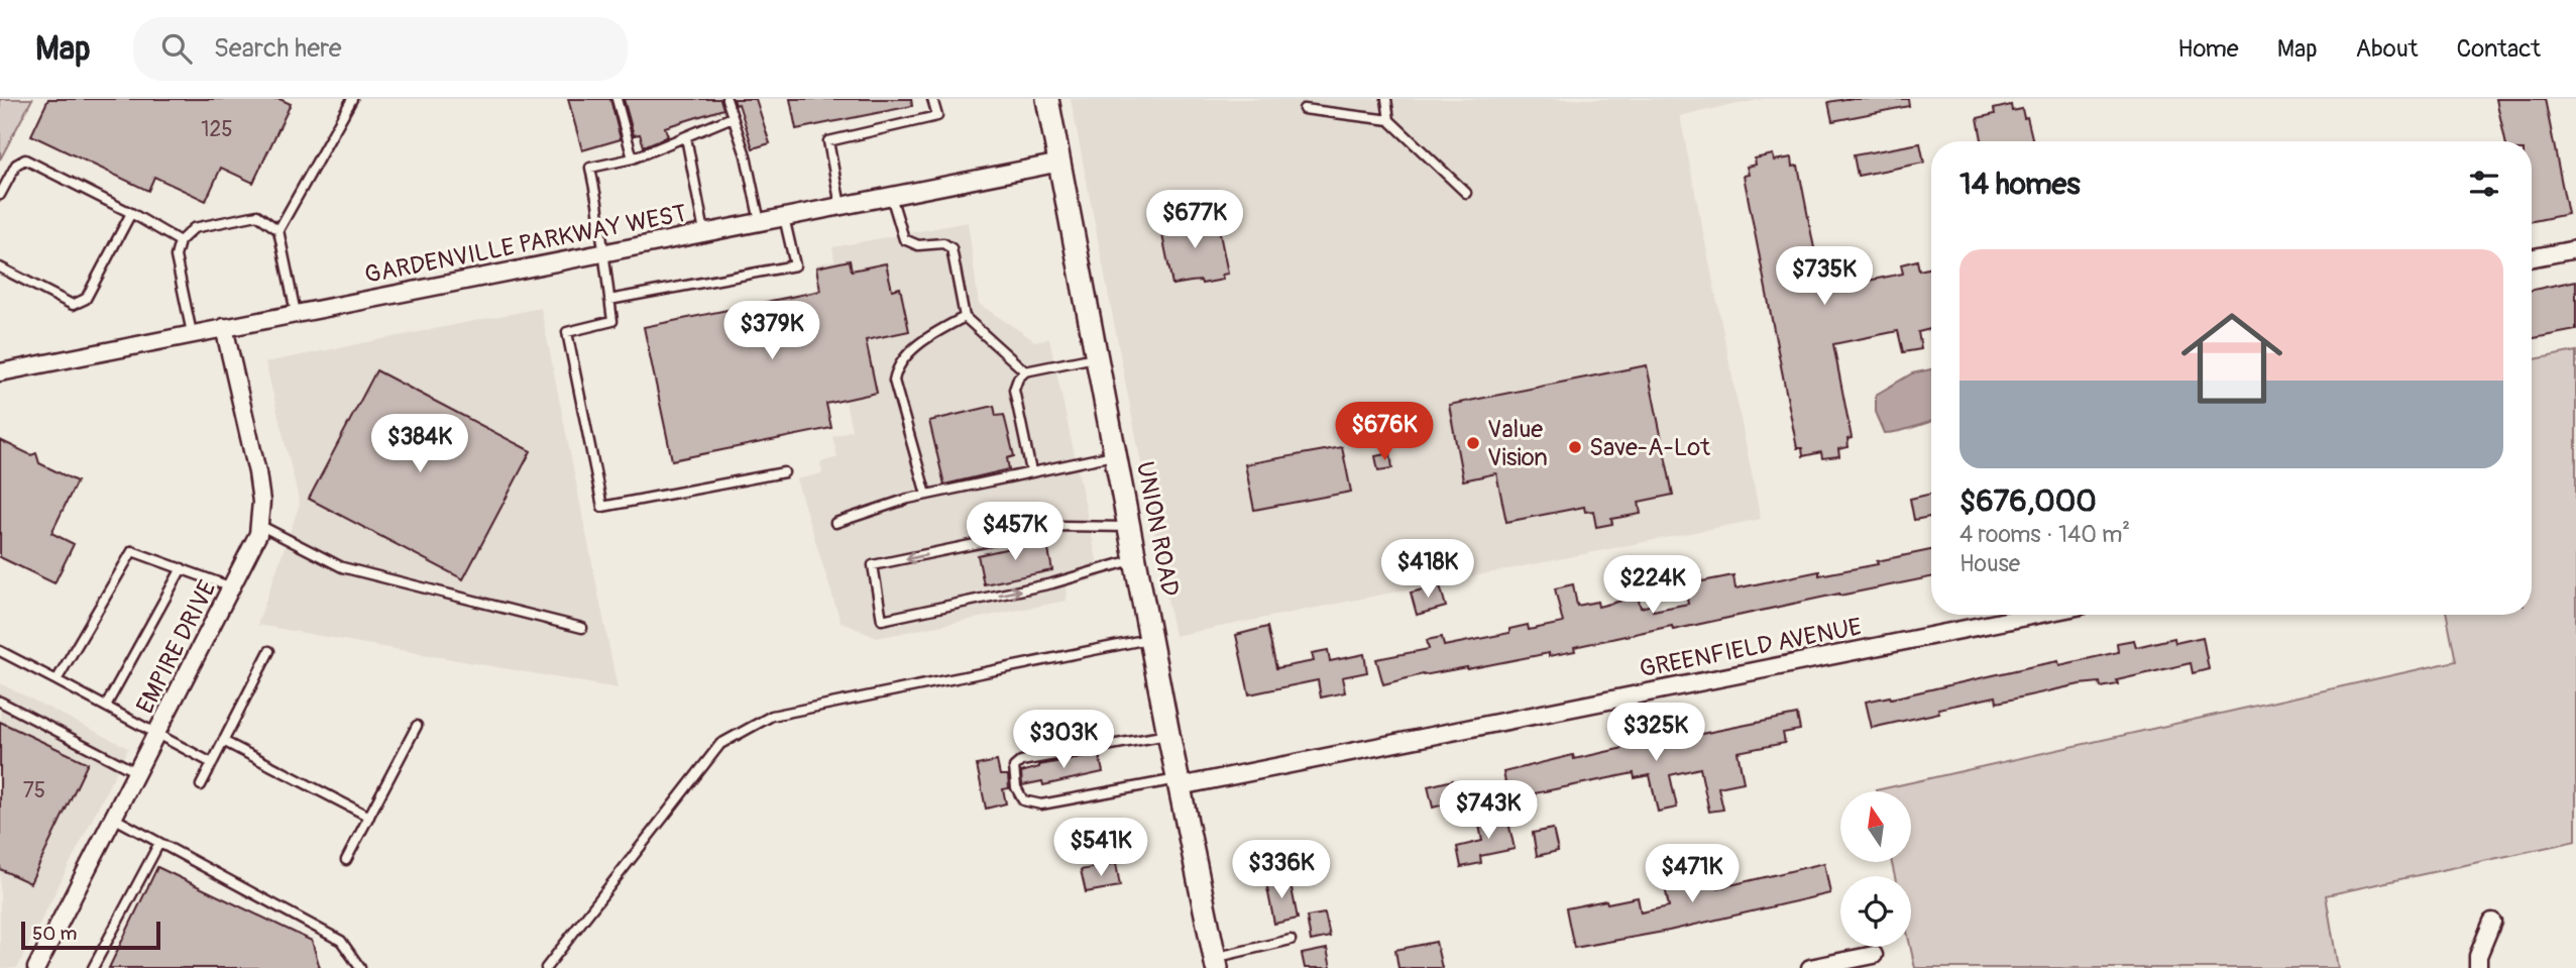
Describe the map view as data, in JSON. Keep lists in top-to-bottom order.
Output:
{
  "streets": {
    "main road": ["UNION ROAD"],
    "street": ["GARDENVILLE PARKWAY WEST", "EMPIRE DRIVE", "GREENFIELD AVENUE"]
  },
  "crossings": [
    ["GARDENVILLE PARKWAY WEST", "UNION ROAD"],
    ["GARDENVILLE PARKWAY WEST", "EMPIRE DRIVE"],
    ["UNION ROAD", "GREENFIELD AVENUE"]
  ],
  "places": ["Value Vision", "Save-A-Lot"],
  "house_numbers": ["125", "75"],
  "scale_bar": "50 m",
  "north": "top",
  "page": {
    "header": "Map",
    "search": "Search here",
    "nav": [
      "Home",
      "Map",
      "About",
      "Contact"
    ],
    "heading": "14 homes",
    "price": [
      "$677K",
      "$735K",
      "$379K",
      "$676K",
      "$384K",
      "$457K",
      "$418K",
      "$224K",
      "$325K",
      "$303K",
      "$743K",
      "$541K",
      "$336K",
      "$471K"
    ],
    "list": [
      {
        "name": "$676,000",
        "note": "4 rooms · 140 m² · House"
      }
    ],
    "scale": "50 m"
  }
}
